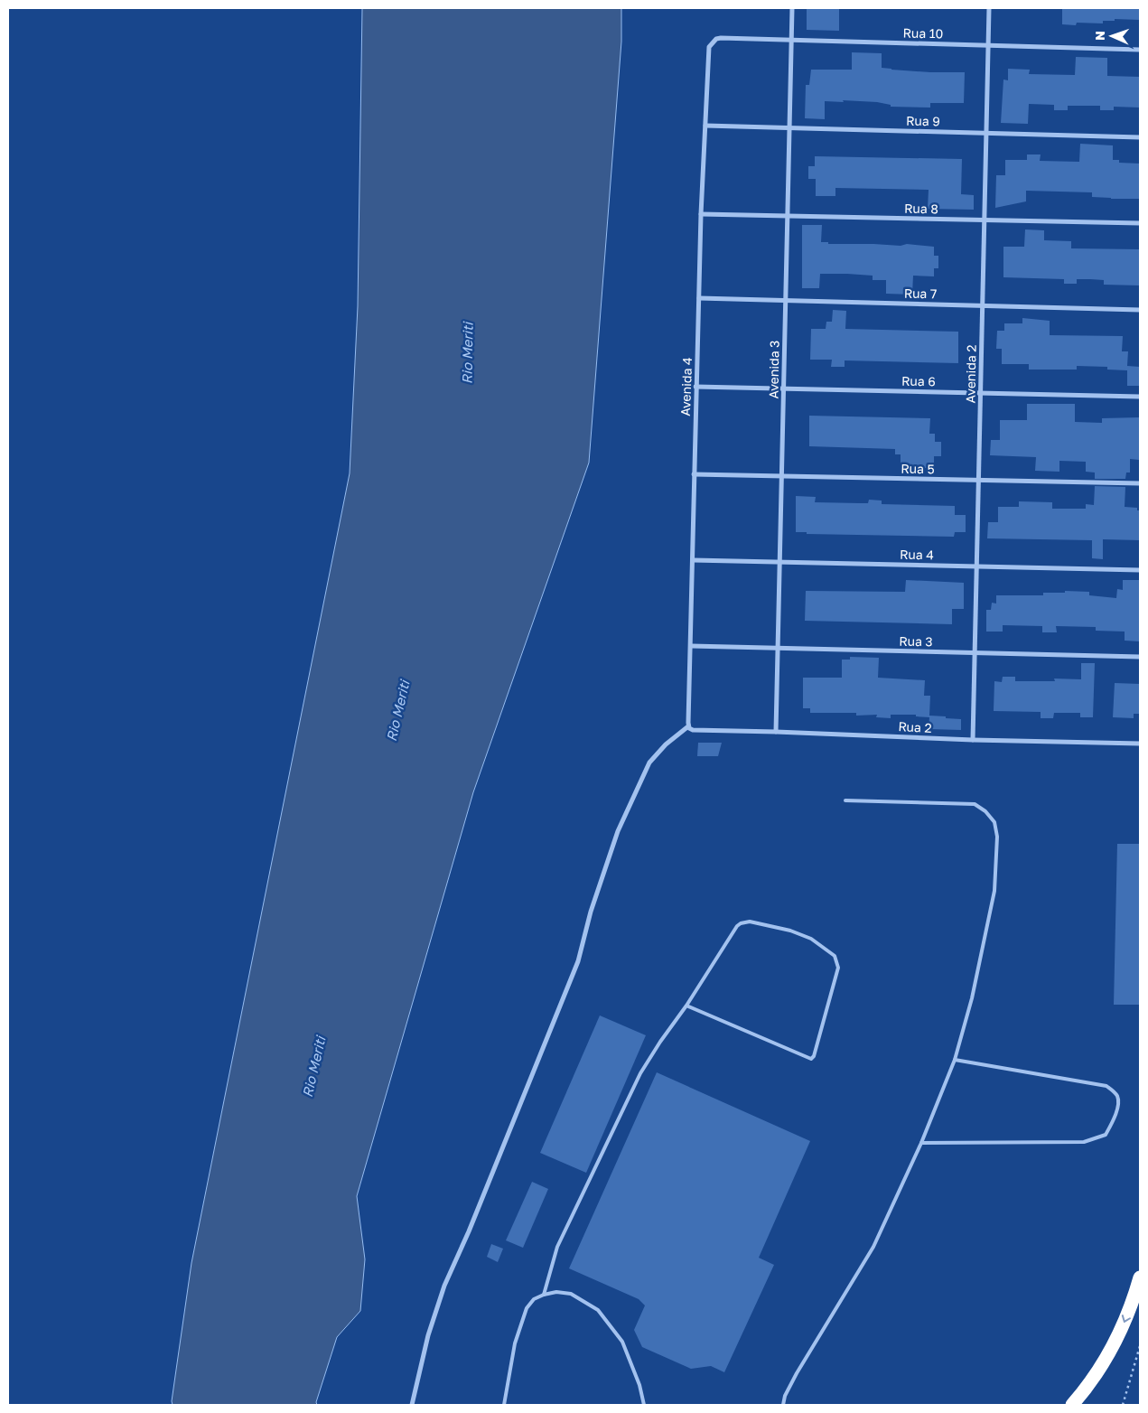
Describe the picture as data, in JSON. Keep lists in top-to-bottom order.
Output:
{
  "streets": {
    "street": [
      "Rua 10",
      "Rua 9",
      "Rua 8",
      "Rua 7",
      "Avenida 3",
      "Avenida 2",
      "Rua 6",
      "Avenida 4",
      "Rua 5",
      "Rua 4",
      "Rua 3",
      "Rua 2"
    ]
  },
  "crossings": [
    ["Rua 10", "Avenida 3"],
    ["Rua 10", "Avenida 2"],
    ["Rua 10", "Avenida 4"],
    ["Rua 9", "Avenida 3"],
    ["Rua 9", "Avenida 2"],
    ["Rua 9", "Avenida 4"],
    ["Rua 8", "Avenida 3"],
    ["Rua 8", "Avenida 2"],
    ["Rua 8", "Avenida 4"],
    ["Rua 7", "Avenida 3"],
    ["Rua 7", "Avenida 2"],
    ["Rua 7", "Avenida 4"],
    ["Avenida 3", "Rua 6"],
    ["Avenida 3", "Rua 5"],
    ["Avenida 3", "Rua 4"],
    ["Avenida 3", "Rua 3"],
    ["Avenida 3", "Rua 2"],
    ["Avenida 2", "Rua 6"],
    ["Avenida 2", "Rua 5"],
    ["Avenida 2", "Rua 4"],
    ["Avenida 2", "Rua 3"],
    ["Avenida 2", "Rua 2"],
    ["Rua 6", "Avenida 4"],
    ["Avenida 4", "Rua 5"],
    ["Avenida 4", "Rua 4"],
    ["Avenida 4", "Rua 3"],
    ["Avenida 4", "Rua 2"]
  ],
  "water": ["Rio Meriti"],
  "north": "left"
}
